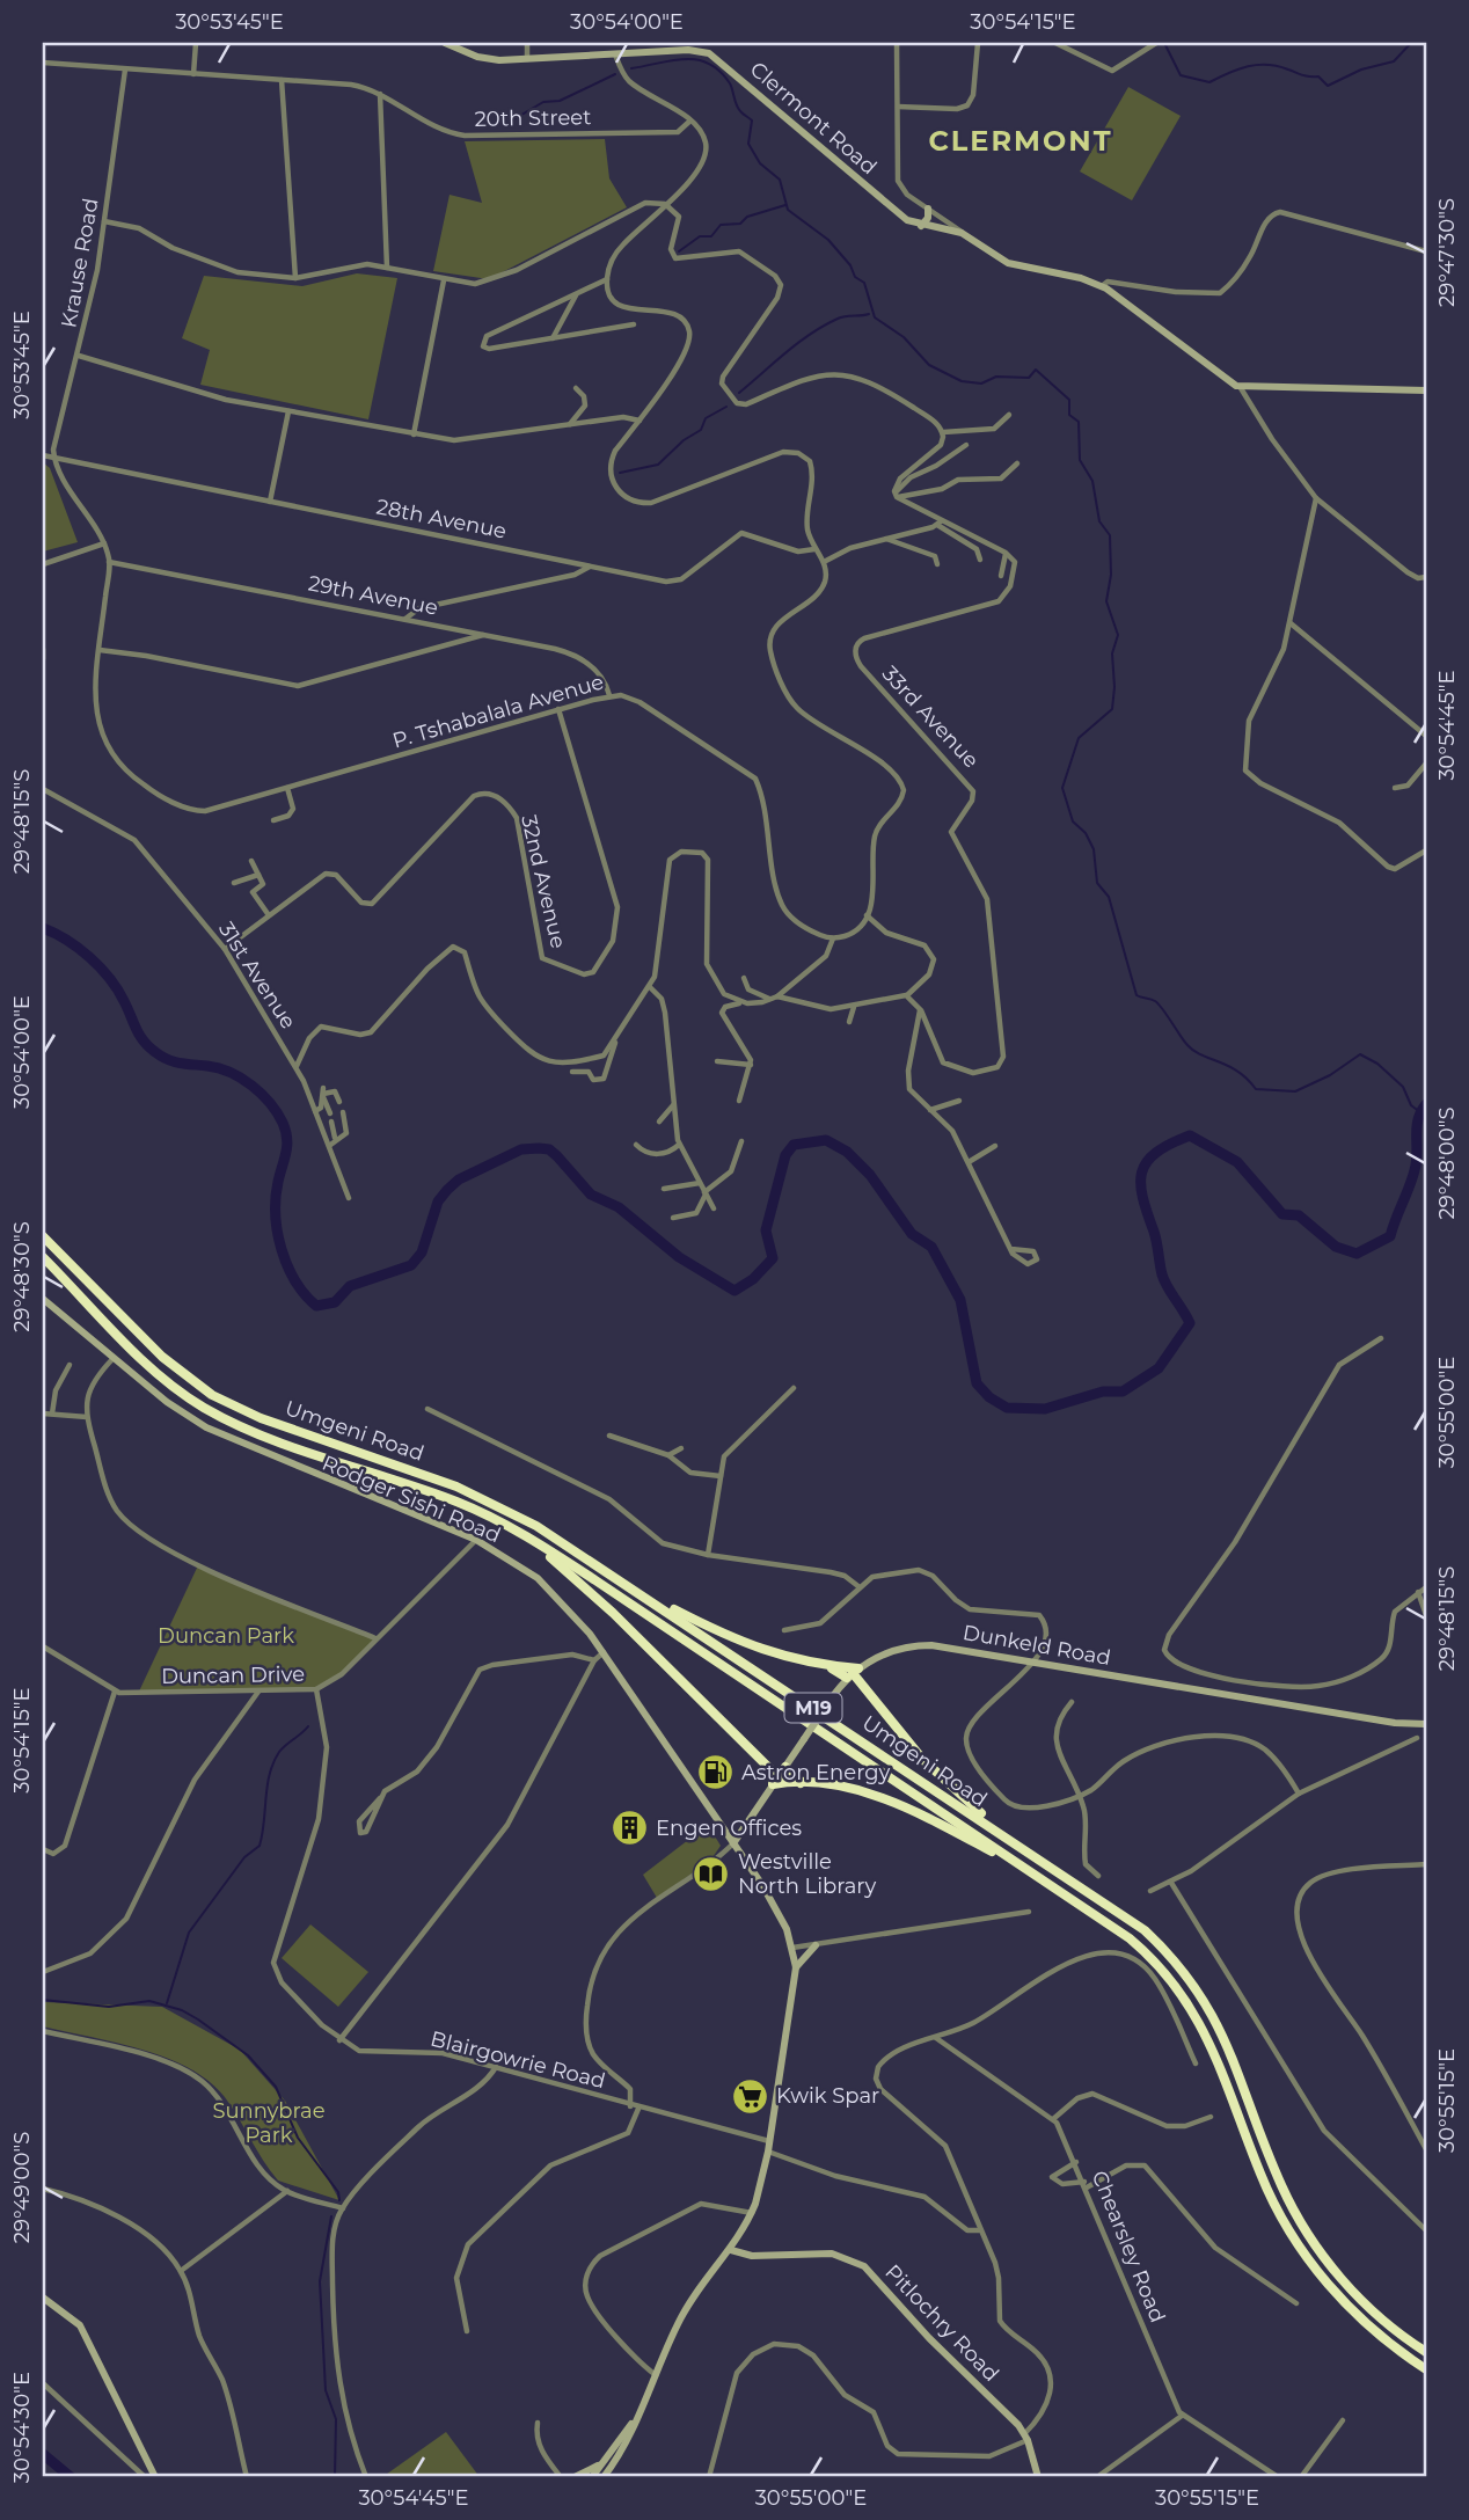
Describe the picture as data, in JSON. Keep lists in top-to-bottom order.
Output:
{
  "streets": {
    "highway": ["Umgeni Road", "M19"],
    "street": [
      "20th Street",
      "Clermont Road",
      "Krause Road",
      "28th Avenue",
      "29th Avenue",
      "P. Tshabalala Avenue",
      "33rd Avenue",
      "32nd Avenue",
      "31st Avenue",
      "Rodger Sishi Road",
      "Dunkeld Road",
      "Duncan Drive",
      "Blairgowrie Road",
      "Chearsley Road",
      "Pitlochry Road"
    ]
  },
  "crossings": [
    ["20th Street", "Krause Road"],
    ["Krause Road", "28th Avenue"],
    ["29th Avenue", "P. Tshabalala Avenue"],
    ["P. Tshabalala Avenue", "32nd Avenue"],
    ["32nd Avenue", "31st Avenue"],
    ["Rodger Sishi Road", "Dunkeld Road"],
    ["Rodger Sishi Road", "Duncan Drive"],
    ["Rodger Sishi Road", "Blairgowrie Road"],
    ["Rodger Sishi Road", "Pitlochry Road"],
    ["Duncan Drive", "Blairgowrie Road"]
  ],
  "districts": ["CLERMONT"],
  "parks": ["Duncan Park", "Sunnybrae Park"],
  "places": {
    "fuel station": ["Astron Energy"],
    "building": ["Engen Offices"],
    "library": ["Westville North Library"],
    "supermarket": ["Kwik Spar"]
  },
  "coordinates": [
    "30°53'45\"E",
    "30°54'00\"E",
    "30°54'15\"E",
    "29°47'30\"S",
    "30°54'45\"E",
    "29°48'15\"S",
    "29°48'00\"S",
    "29°48'30\"S",
    "30°55'00\"E",
    "30°55'15\"E",
    "29°49'00\"S",
    "30°54'30\"E"
  ]
}
